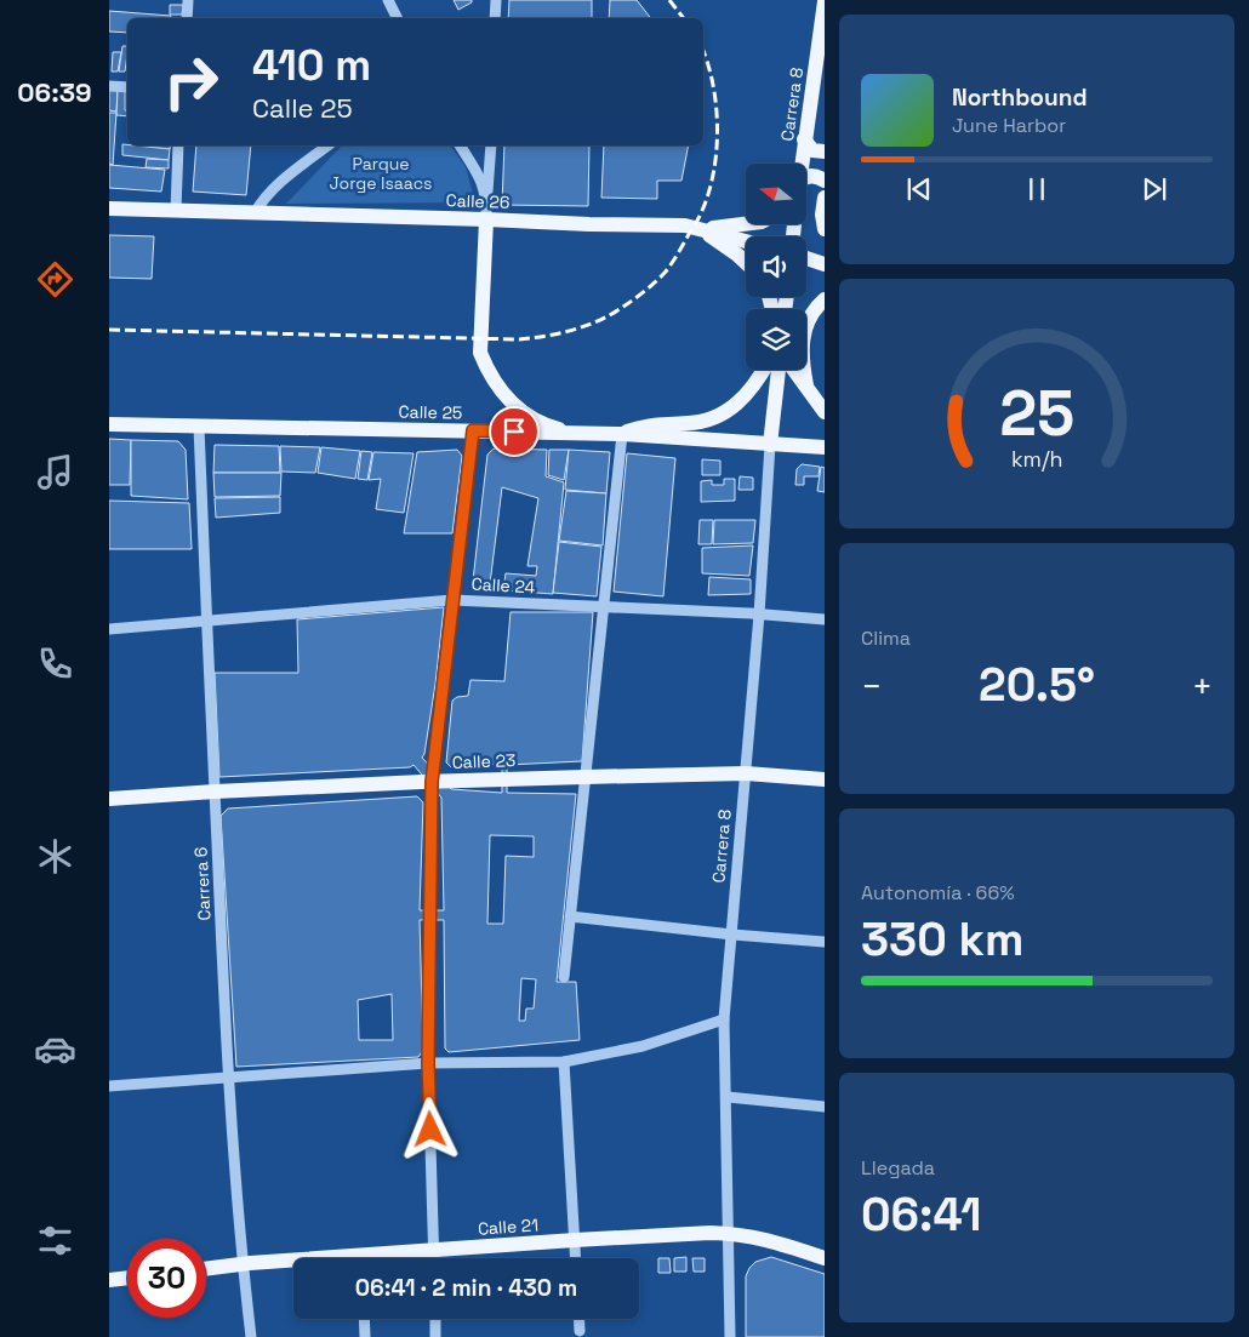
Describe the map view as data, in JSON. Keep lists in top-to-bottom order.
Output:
{
  "streets": {
    "main road": [
      "Carrera 8",
      "Calle 26",
      "Calle 25",
      "Calle 23",
      "Calle 21"
    ],
    "street": ["Calle 24", "Carrera 6"]
  },
  "crossings": [
    ["Carrera 8", "Calle 25"],
    ["Carrera 8", "Calle 24"],
    ["Carrera 8", "Calle 23"],
    ["Carrera 8", "Calle 21"],
    ["Calle 25", "Carrera 6"],
    ["Calle 24", "Carrera 6"],
    ["Calle 23", "Carrera 6"],
    ["Carrera 6", "Calle 21"]
  ],
  "parks": ["Parque Jorge Isaacs"],
  "north": "left",
  "page": {
    "tabs": "06:39",
    "turn": ["410 m", "Calle 25"],
    "song": ["Northbound", "June Harbor"],
    "tile": [
      "Clima",
      ["Autonomía · 66%", "330 km"],
      ["Llegada", "06:41"]
    ],
    "heat": ["−", "20.5°", "+"],
    "limit": "30",
    "trip": "06:41 · 2 min · 430 m",
    "gauge": ["25", "km/h"]
  }
}
